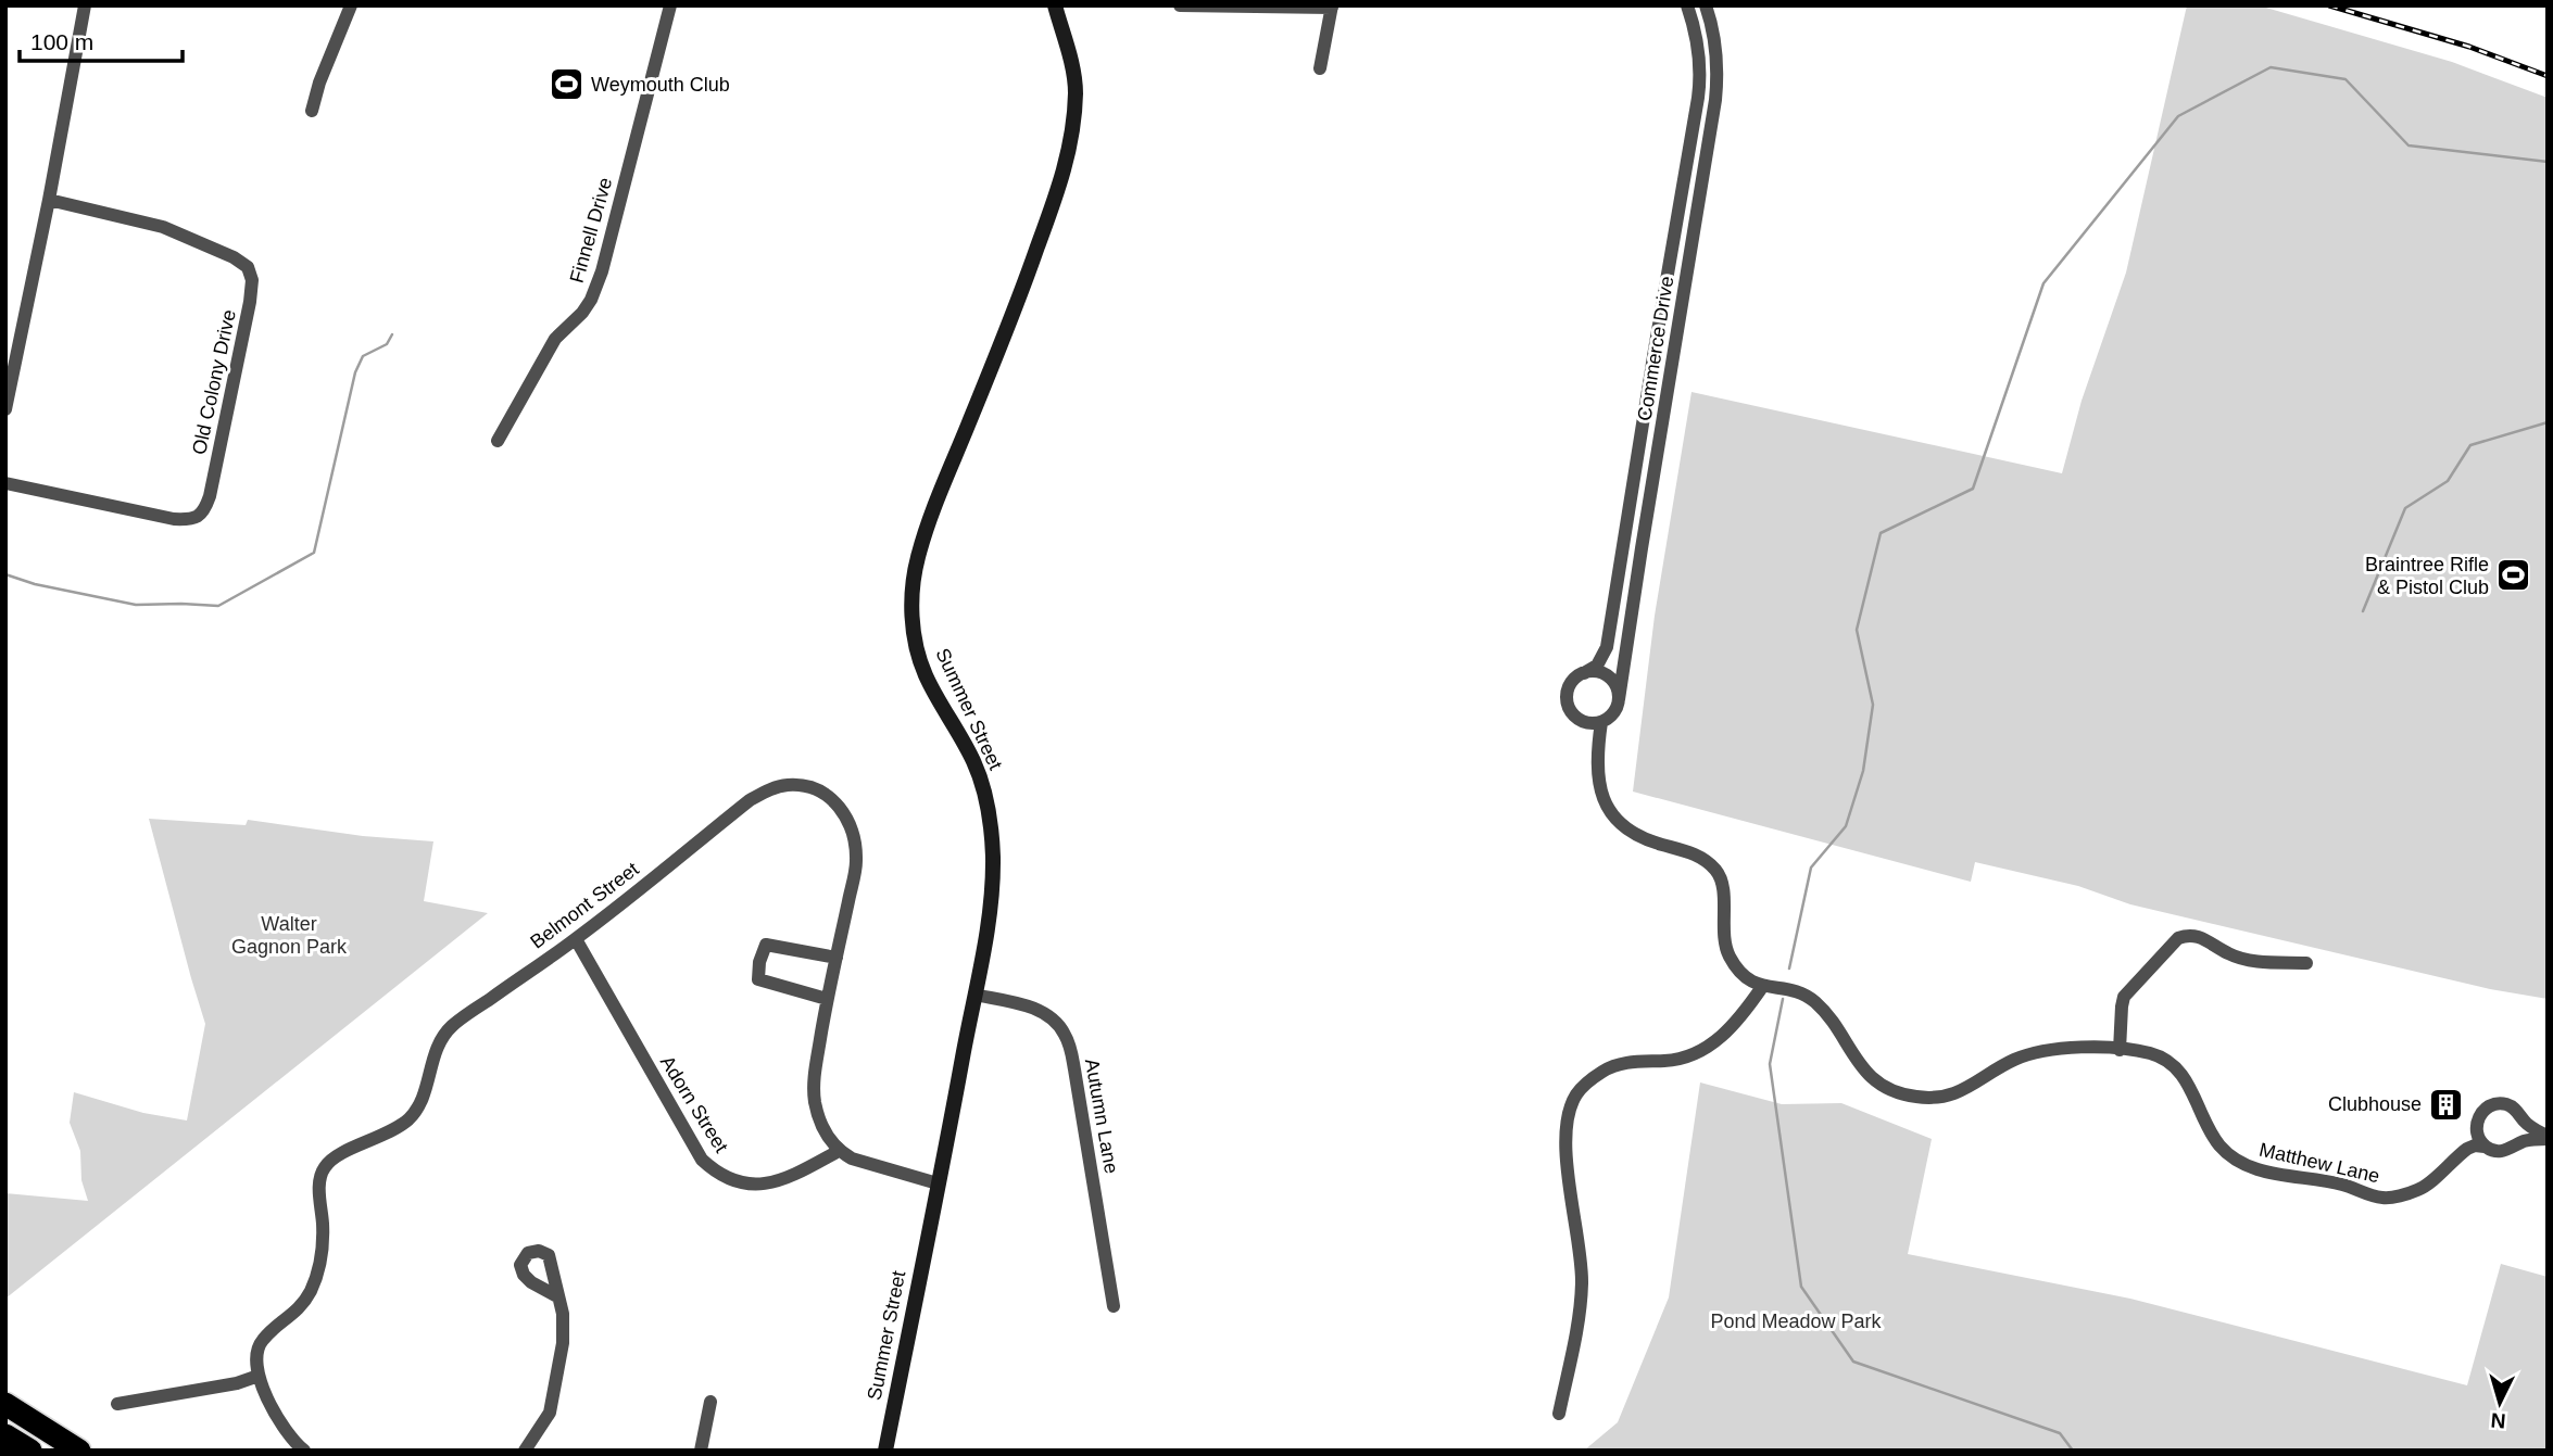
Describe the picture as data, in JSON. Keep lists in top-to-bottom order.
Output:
{
  "streets": {
    "street": [
      "Finnell Drive",
      "Commerce Drive",
      "Old Colony Drive",
      "Summer Street",
      "Belmont Street",
      "Adorn Street",
      "Autumn Lane",
      "Matthew Lane"
    ]
  },
  "crossings": [
    ["Summer Street", "Autumn Lane"],
    ["Belmont Street", "Adorn Street"]
  ],
  "parks": ["Walter Gagnon Park", "Pond Meadow Park"],
  "places": {
    "sports": ["Weymouth Club", "Braintree Rifle & Pistol Club"],
    "building": ["Clubhouse"]
  },
  "scale_bar": "100 m",
  "north": "bottom"
}
